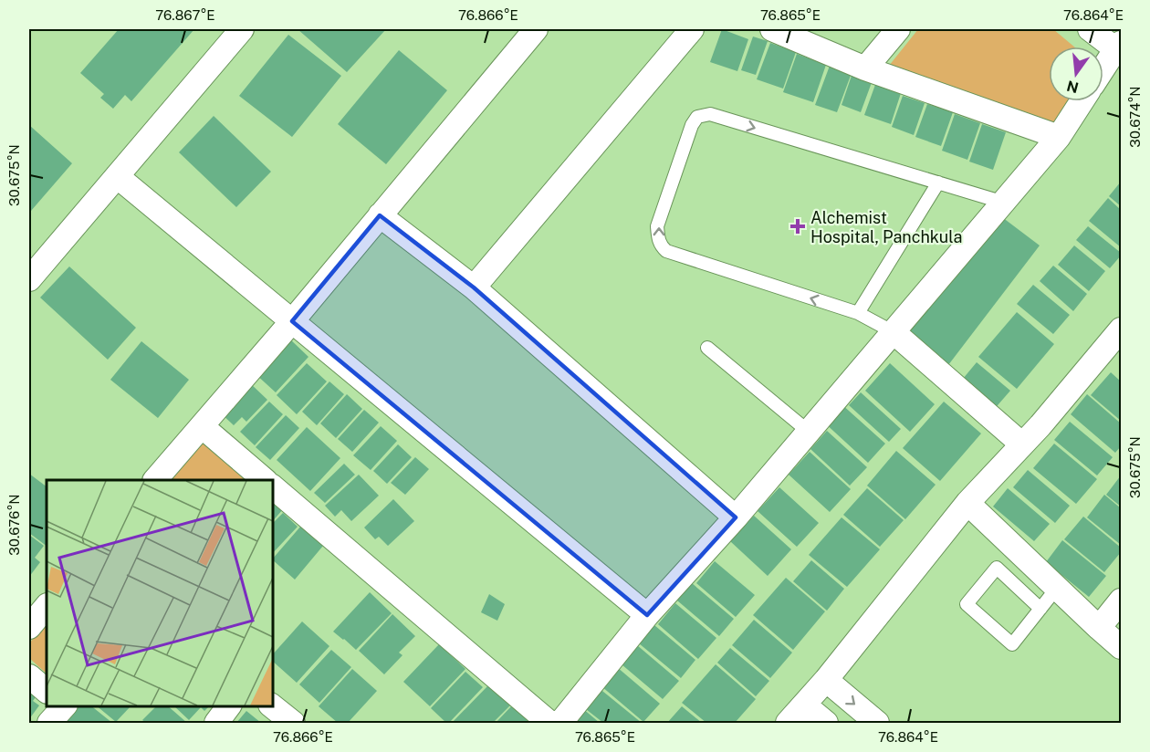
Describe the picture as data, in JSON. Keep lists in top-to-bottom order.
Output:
{
  "places": {
    "health": ["Alchemist Hospital, Panchkula"]
  },
  "north": "bottom",
  "coordinates": [
    "76.867°E",
    "76.866°E",
    "76.865°E",
    "76.864°E",
    "30.674°N",
    "30.675°N",
    "30.676°N"
  ]
}
